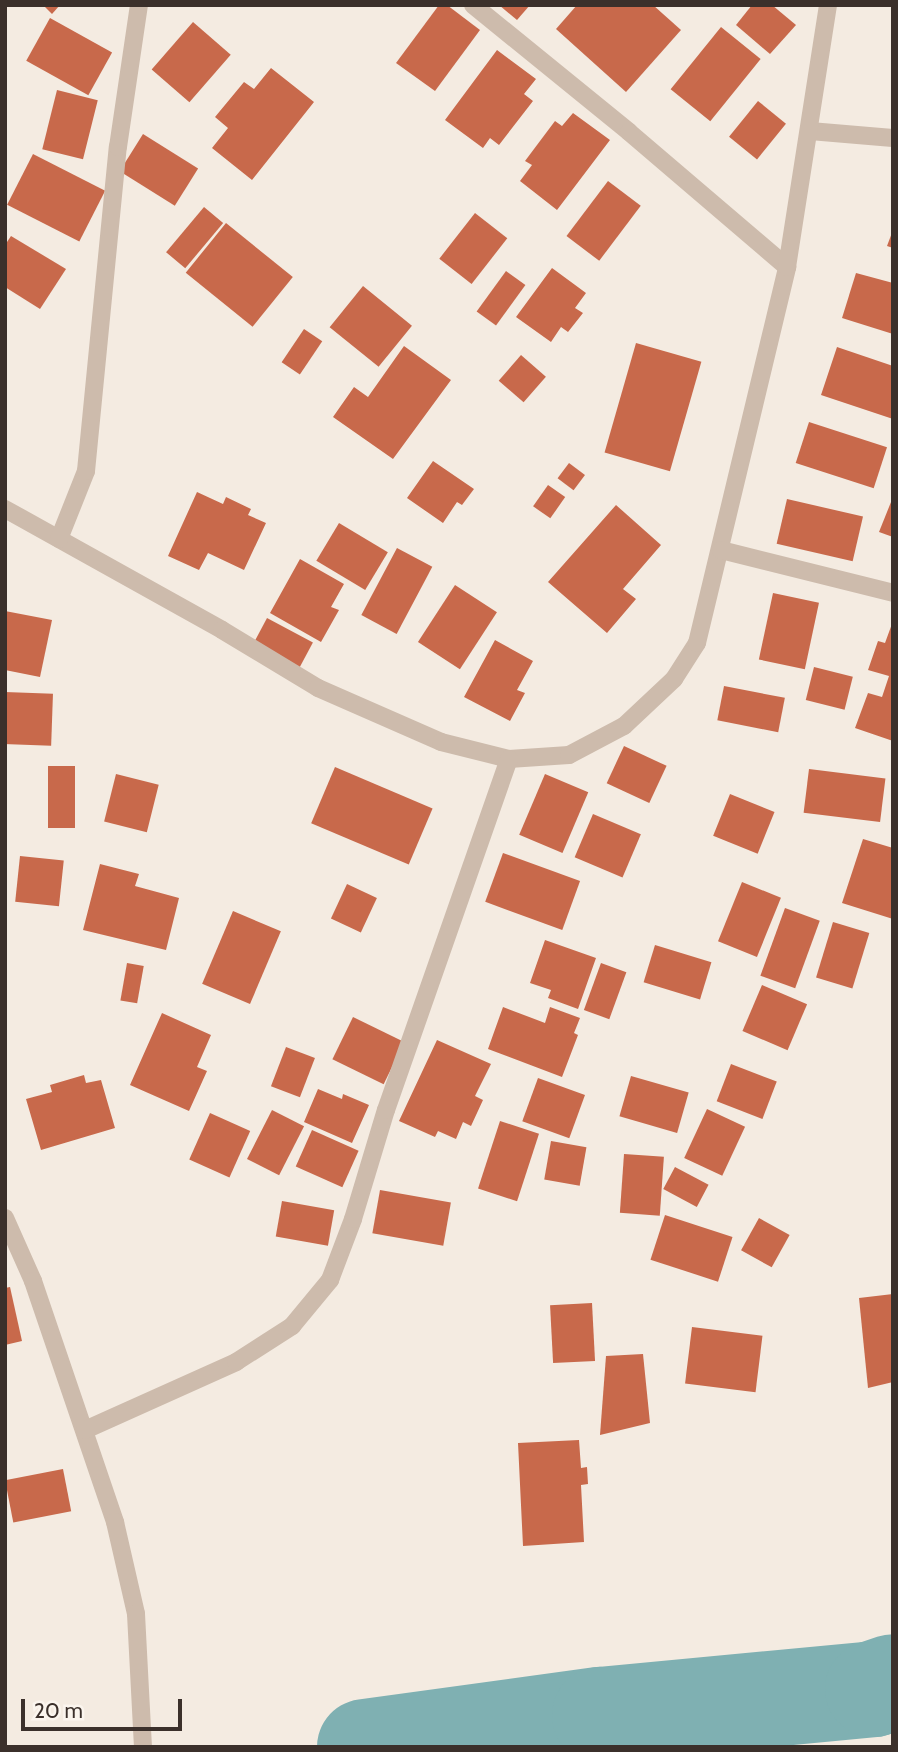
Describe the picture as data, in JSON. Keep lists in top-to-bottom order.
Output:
{
  "scale_bar": "20 m"
}
